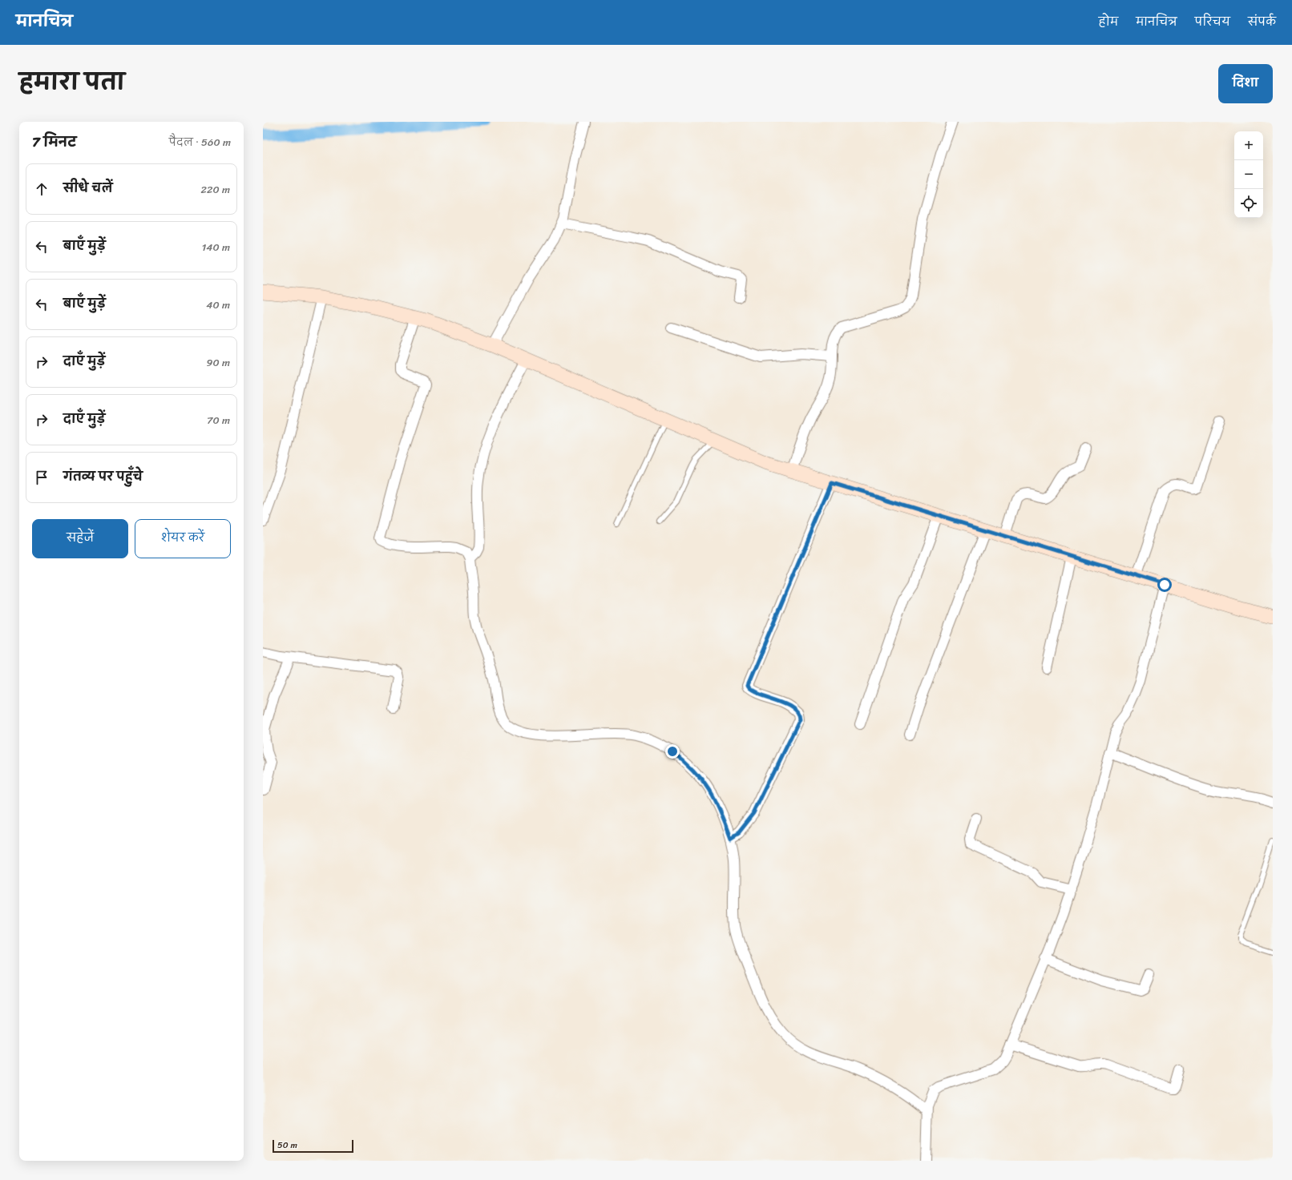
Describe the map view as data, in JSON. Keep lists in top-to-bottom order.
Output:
{
  "scale_bar": "50 m",
  "page": {
    "header": "मानचित्र",
    "nav": [
      "होम",
      "मानचित्र",
      "परिचय",
      "संपर्क"
    ],
    "title": "हमारा पता",
    "buttons": [
      "दिशा",
      ["सहेजें", "शेयर करें"]
    ],
    "heading": ["7 मिनट", "पैदल · 560 m"],
    "map_buttons": ["+", "−"],
    "list": [
      ["सीधे चलें", "220 m"],
      ["बाएँ मुड़ें", "140 m"],
      ["बाएँ मुड़ें", "40 m"],
      ["दाएँ मुड़ें", "90 m"],
      ["दाएँ मुड़ें", "70 m"],
      "गंतव्य पर पहुँचे"
    ],
    "scale": "50 m"
  }
}
